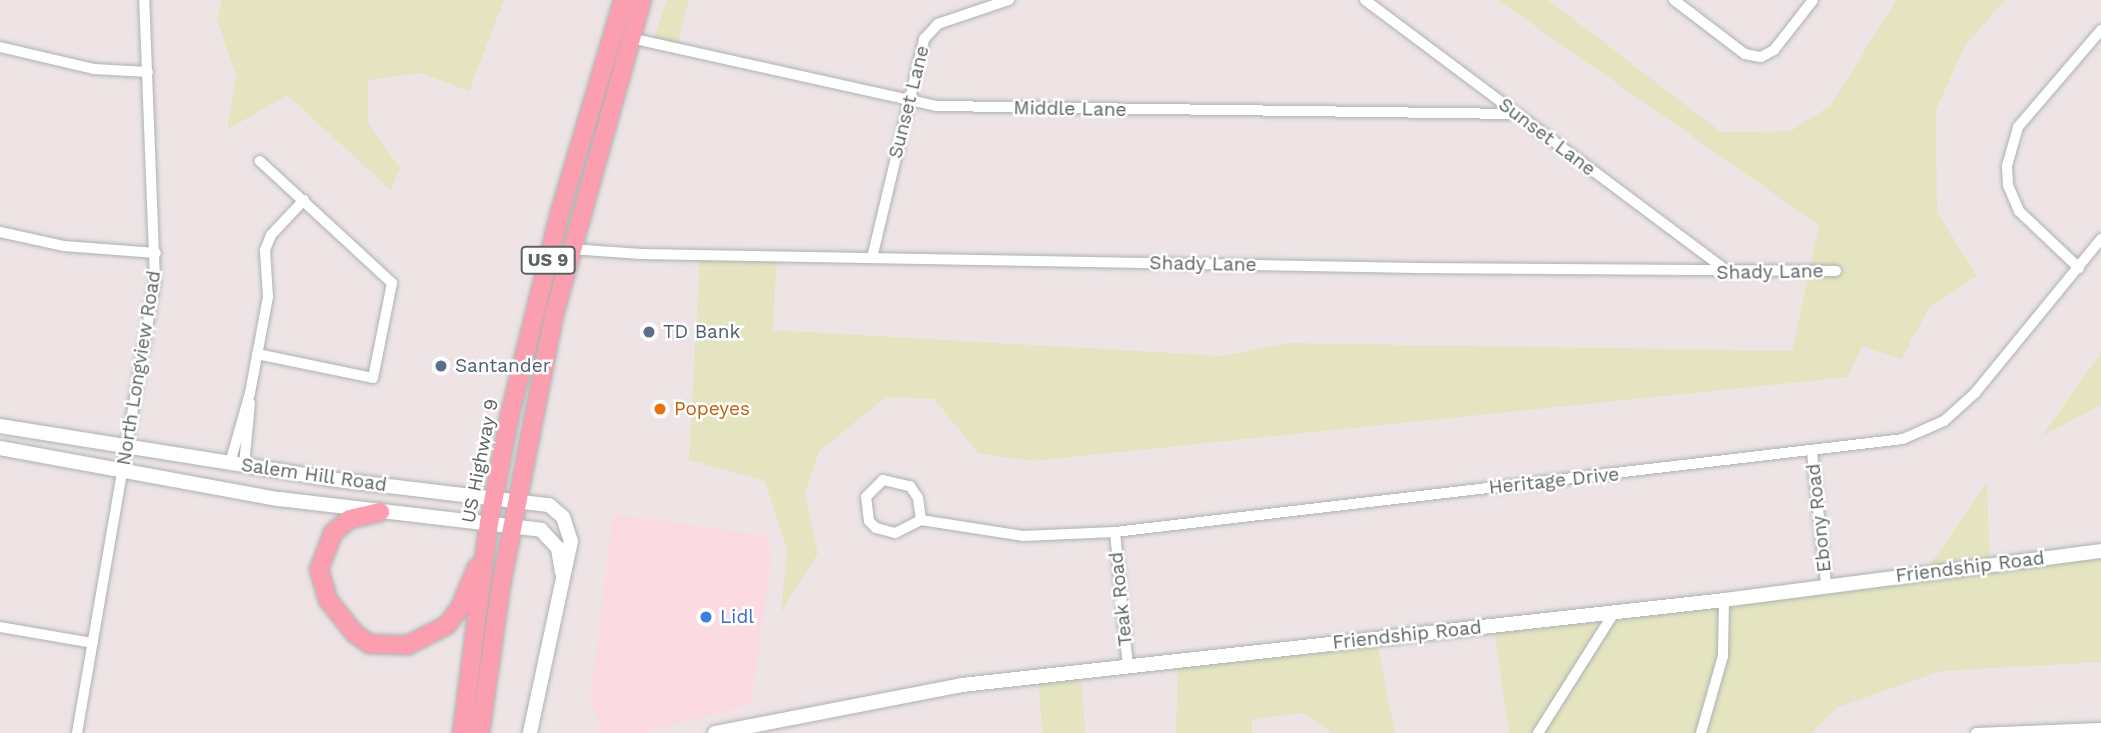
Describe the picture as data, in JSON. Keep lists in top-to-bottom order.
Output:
{
  "streets": {
    "highway": ["US 9", "US Highway 9"],
    "street": [
      "Sunset Lane",
      "Middle Lane",
      "Shady Lane",
      "North Longview Road",
      "Salem Hill Road",
      "Heritage Drive",
      "Ebony Road",
      "Friendship Road",
      "Teak Road"
    ]
  },
  "crossings": [
    ["Sunset Lane", "Middle Lane"],
    ["Sunset Lane", "Shady Lane"],
    ["Middle Lane", "US 9"],
    ["US 9", "Shady Lane"],
    ["US 9", "Salem Hill Road"],
    ["North Longview Road", "Salem Hill Road"],
    ["US Highway 9", "Salem Hill Road"],
    ["Heritage Drive", "Ebony Road"],
    ["Heritage Drive", "Teak Road"],
    ["Ebony Road", "Friendship Road"],
    ["Friendship Road", "Teak Road"]
  ],
  "places": [
    "TD Bank",
    "Santander",
    "Popeyes",
    "Lidl"
  ]
}
